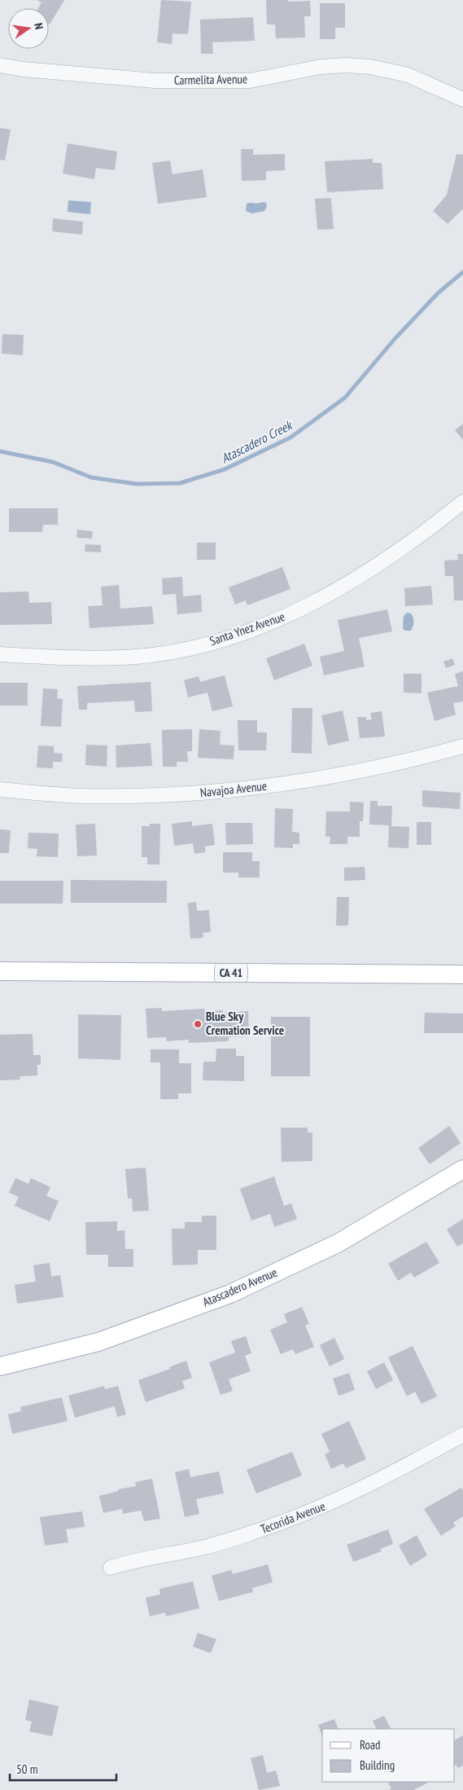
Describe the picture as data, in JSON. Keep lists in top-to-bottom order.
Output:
{
  "streets": {
    "main road": ["CA 41", "Atascadero Avenue"],
    "street": [
      "Carmelita Avenue",
      "Santa Ynez Avenue",
      "Navajoa Avenue",
      "Tecorida Avenue"
    ]
  },
  "water": ["Atascadero Creek"],
  "places": ["Blue Sky Cremation Service"],
  "legend": ["Road", "Building"],
  "scale_bar": "50 m",
  "north": "right"
}
